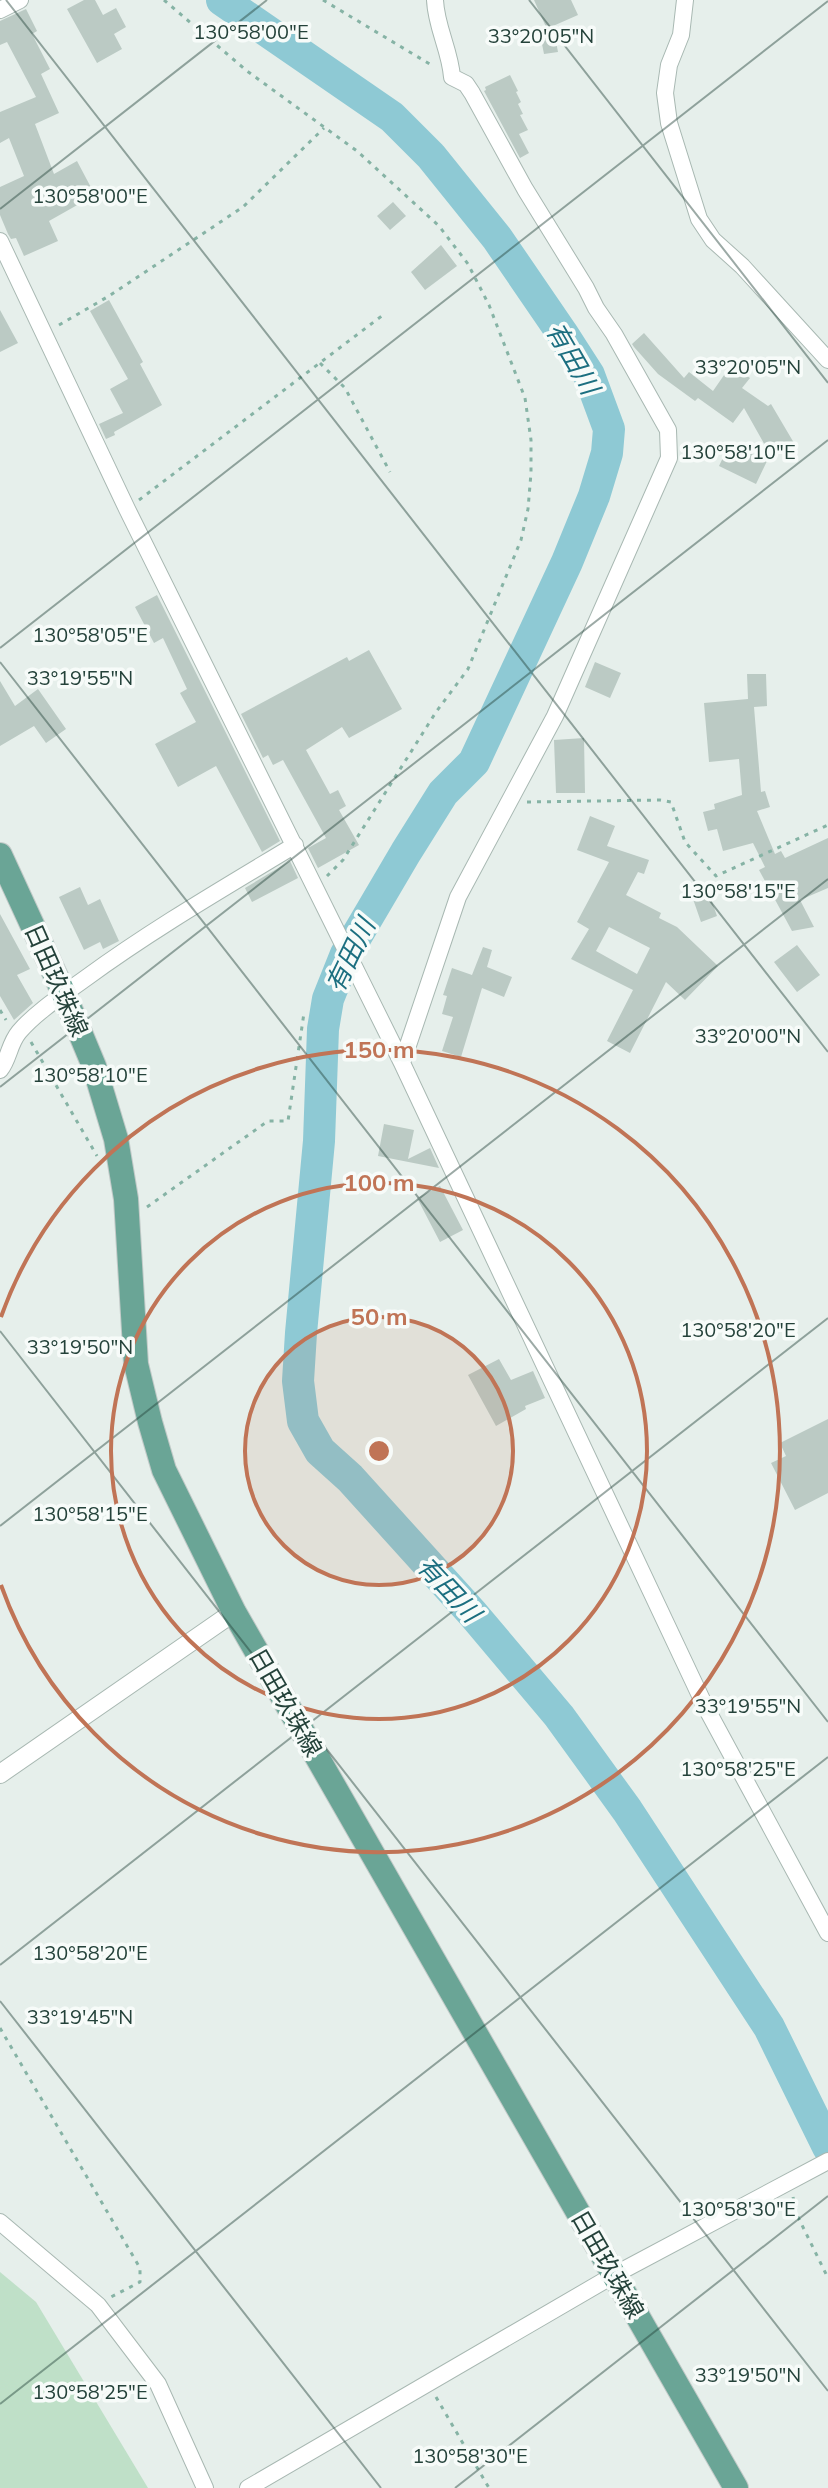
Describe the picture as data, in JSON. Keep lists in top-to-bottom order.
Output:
{
  "streets": {
    "main road": ["日田玖珠線"]
  },
  "water": ["有田川"],
  "coordinates": [
    "130°58'00\"E",
    "33°20'05\"N",
    "130°58'10\"E",
    "130°58'05\"E",
    "33°19'55\"N",
    "130°58'15\"E",
    "33°20'00\"N",
    "130°58'20\"E",
    "33°19'50\"N",
    "130°58'25\"E",
    "33°19'45\"N",
    "130°58'30\"E"
  ],
  "rings": ["150 m", "100 m", "50 m"]
}
